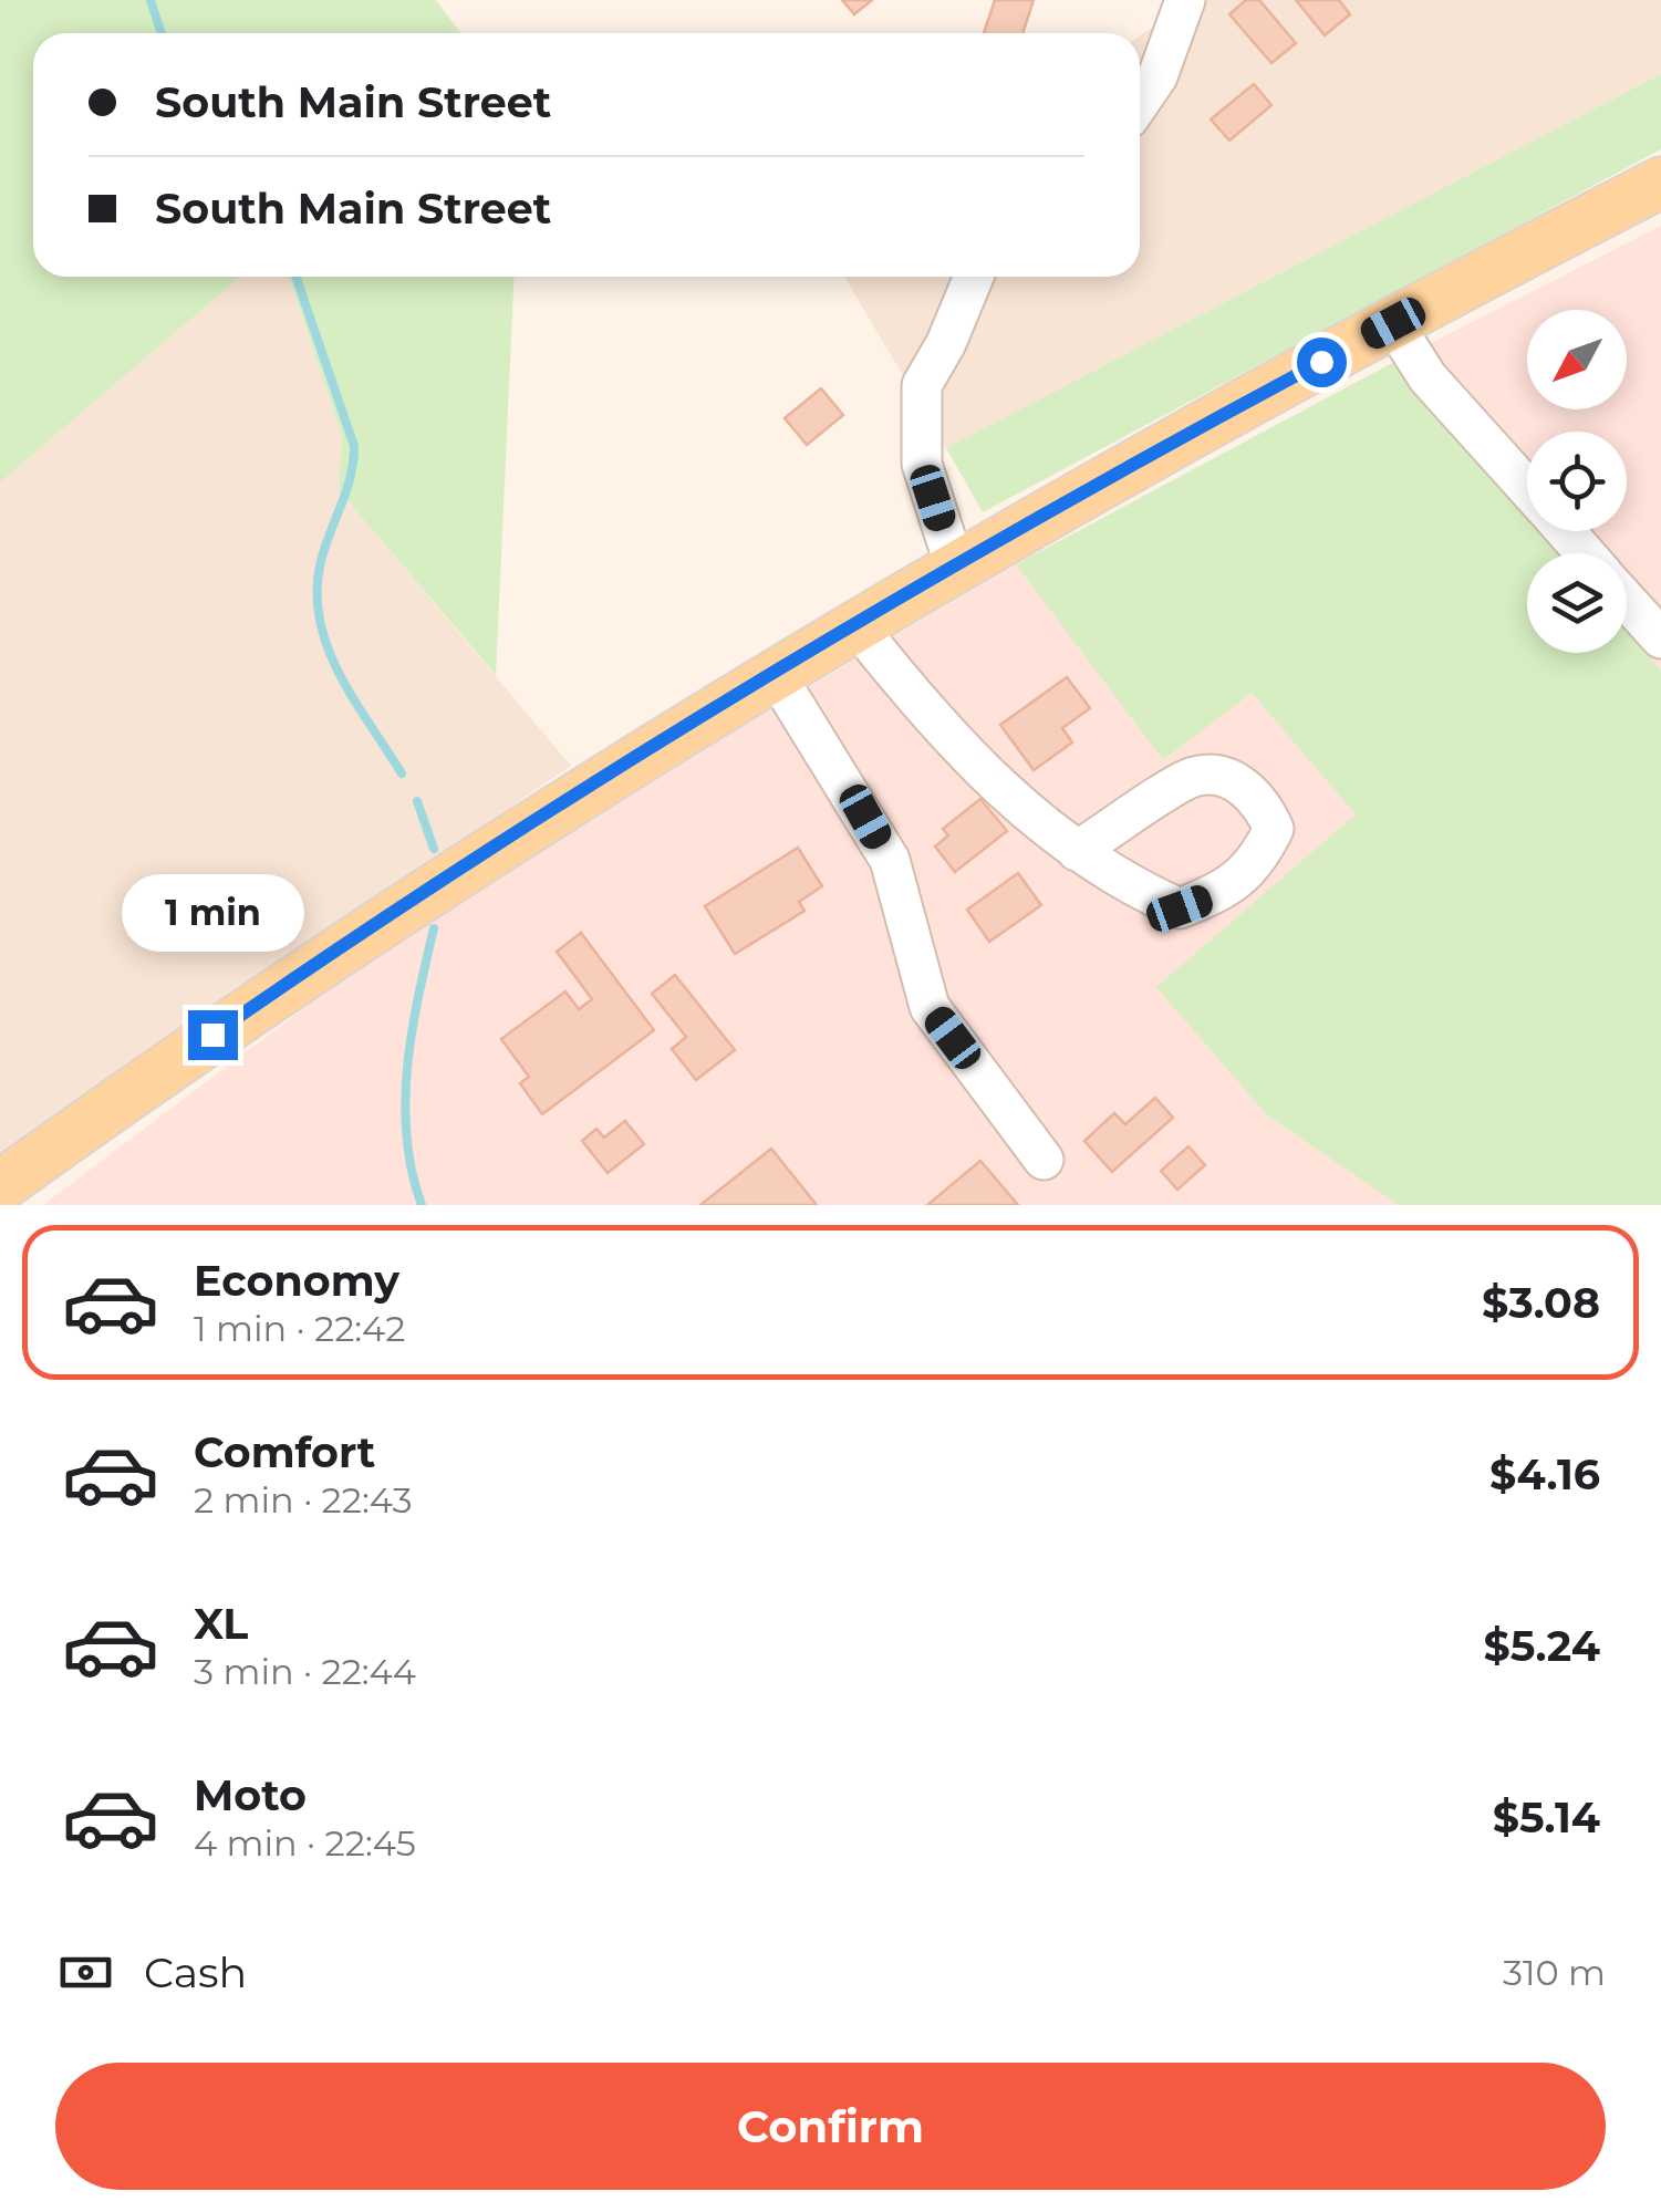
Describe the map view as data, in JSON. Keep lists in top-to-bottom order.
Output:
{
  "north": "bottom left",
  "page": {
    "banner": ["South Main Street", "South Main Street"],
    "bubble": "1 min",
    "list": [
      {
        "name": "Economy",
        "note": "1 min · 22:42",
        "value": "$3.08"
      },
      {
        "name": "Comfort",
        "note": "2 min · 22:43",
        "value": "$4.16"
      },
      {
        "name": "XL",
        "note": "3 min · 22:44",
        "value": "$5.24"
      },
      {
        "name": "Moto",
        "note": "4 min · 22:45",
        "value": "$5.14"
      }
    ],
    "pay": ["Cash", "310 m"],
    "buttons": "Confirm"
  }
}
